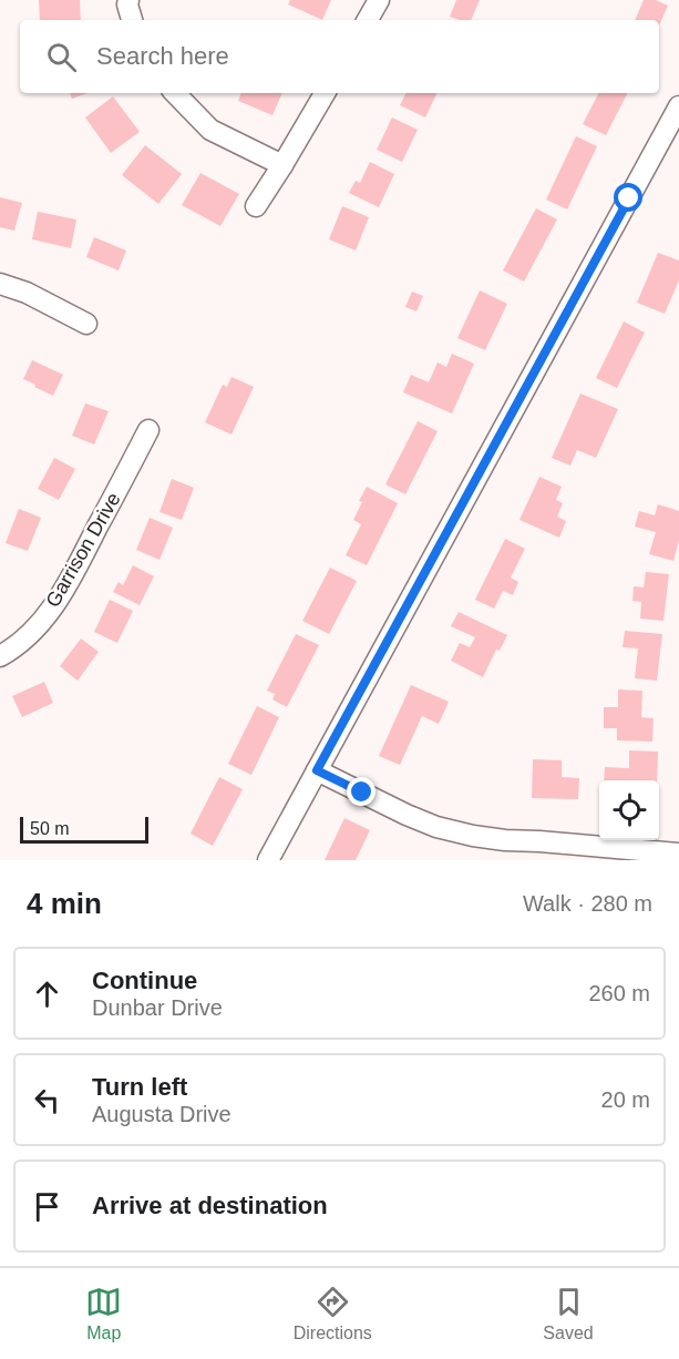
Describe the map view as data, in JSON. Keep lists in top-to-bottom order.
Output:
{
  "streets": {
    "street": ["Garrison Drive"]
  },
  "scale_bar": "50 m",
  "page": {
    "search": "Search here",
    "scale": "50 m",
    "heading": ["4 min", "Walk · 280 m"],
    "list": [
      ["Continue", "Dunbar Drive", "260 m"],
      ["Turn left", "Augusta Drive", "20 m"],
      "Arrive at destination"
    ],
    "nav": ["Map", "Directions", "Saved"]
  }
}
